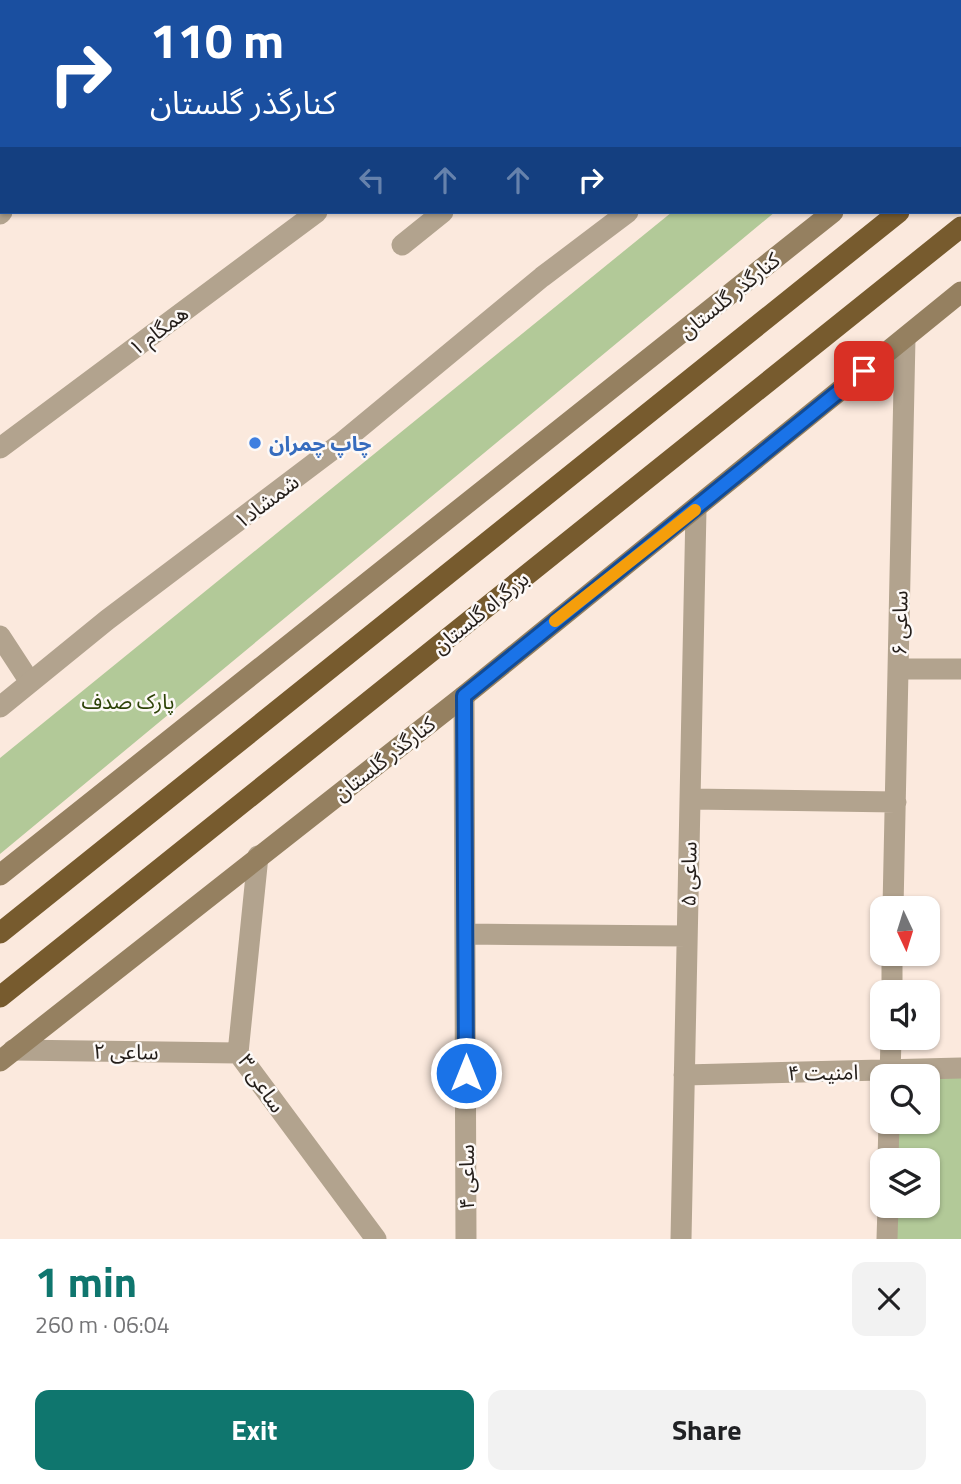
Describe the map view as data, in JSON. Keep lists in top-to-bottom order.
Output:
{
  "streets": {
    "highway": ["بزرگراه گلستان"],
    "main road": ["کنارگذر گلستان"],
    "street": [
      "همگام ۱",
      "شمشاد۱",
      "ساعی ۶",
      "ساعی ۵",
      "ساعی ۲",
      "امنیت ۴",
      "ساعی ۳",
      "ساعی ۴"
    ]
  },
  "crossings": [
    ["کنارگذر گلستان", "ساعی ۶"],
    ["کنارگذر گلستان", "ساعی ۵"],
    ["کنارگذر گلستان", "ساعی ۲"],
    ["کنارگذر گلستان", "ساعی ۳"],
    ["کنارگذر گلستان", "ساعی ۴"],
    ["ساعی ۵", "امنیت ۴"],
    ["ساعی ۲", "ساعی ۳"]
  ],
  "parks": ["پارک صدف"],
  "places": ["چاپ چمران"],
  "north": "bottom",
  "page": {
    "turn": ["110 m", "کنارگذر گلستان"],
    "heading": ["1 min", "260 m · 06:04"],
    "buttons": ["Exit", "Share"]
  }
}
